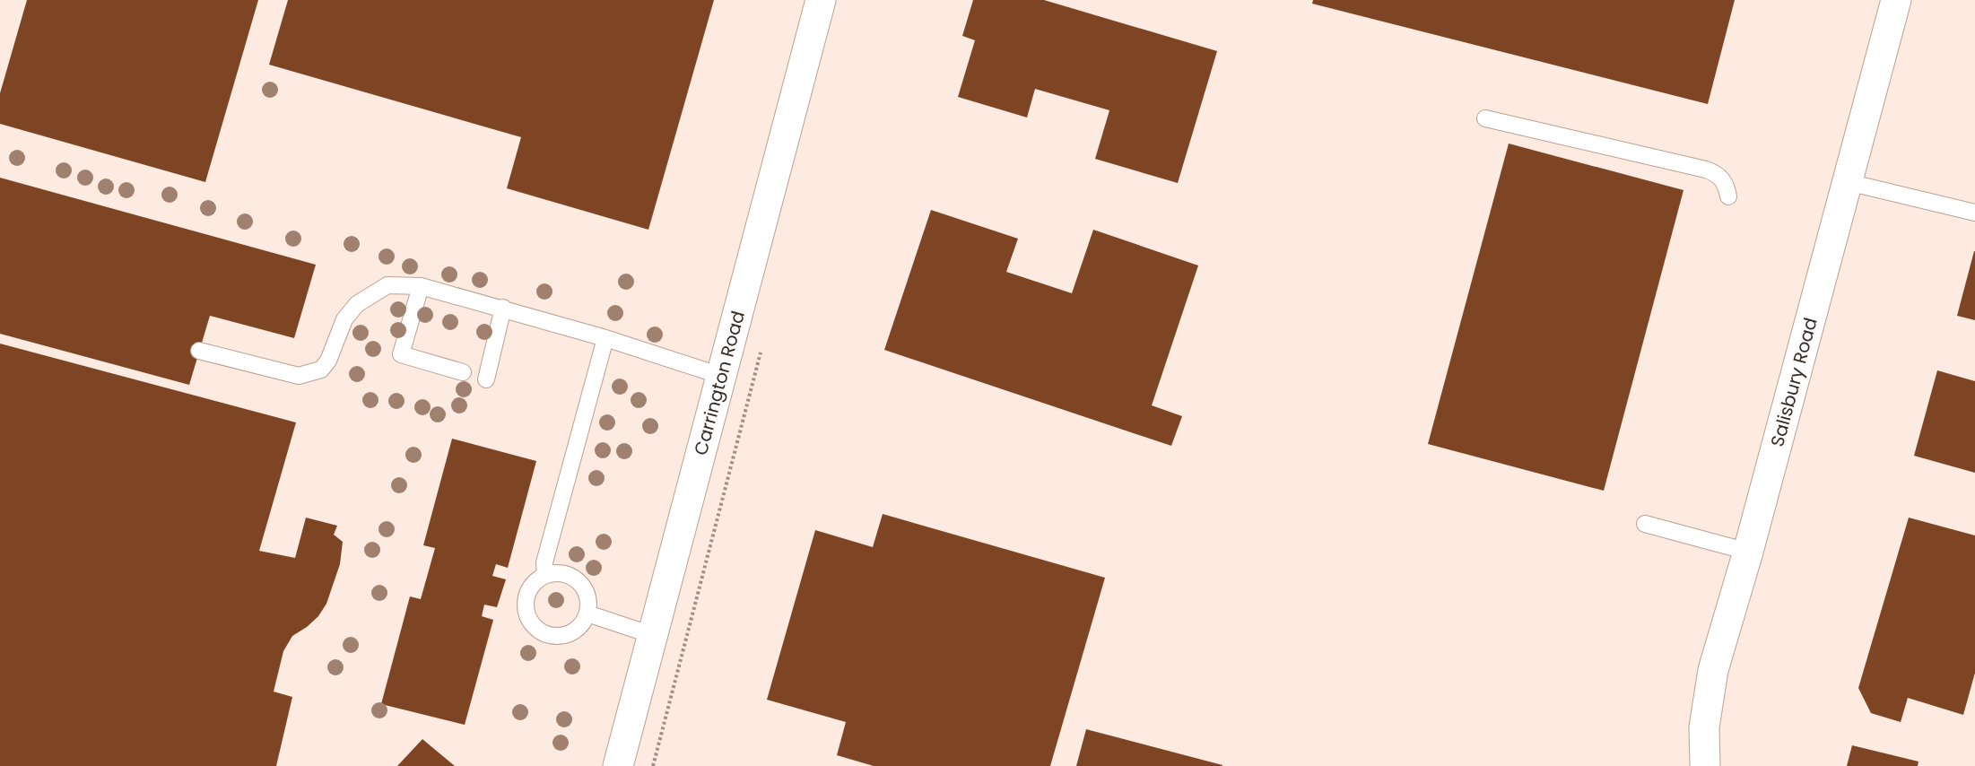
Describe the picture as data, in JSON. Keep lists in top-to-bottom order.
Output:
{
  "streets": {
    "main road": ["Salisbury Road", "Carrington Road"]
  }
}
